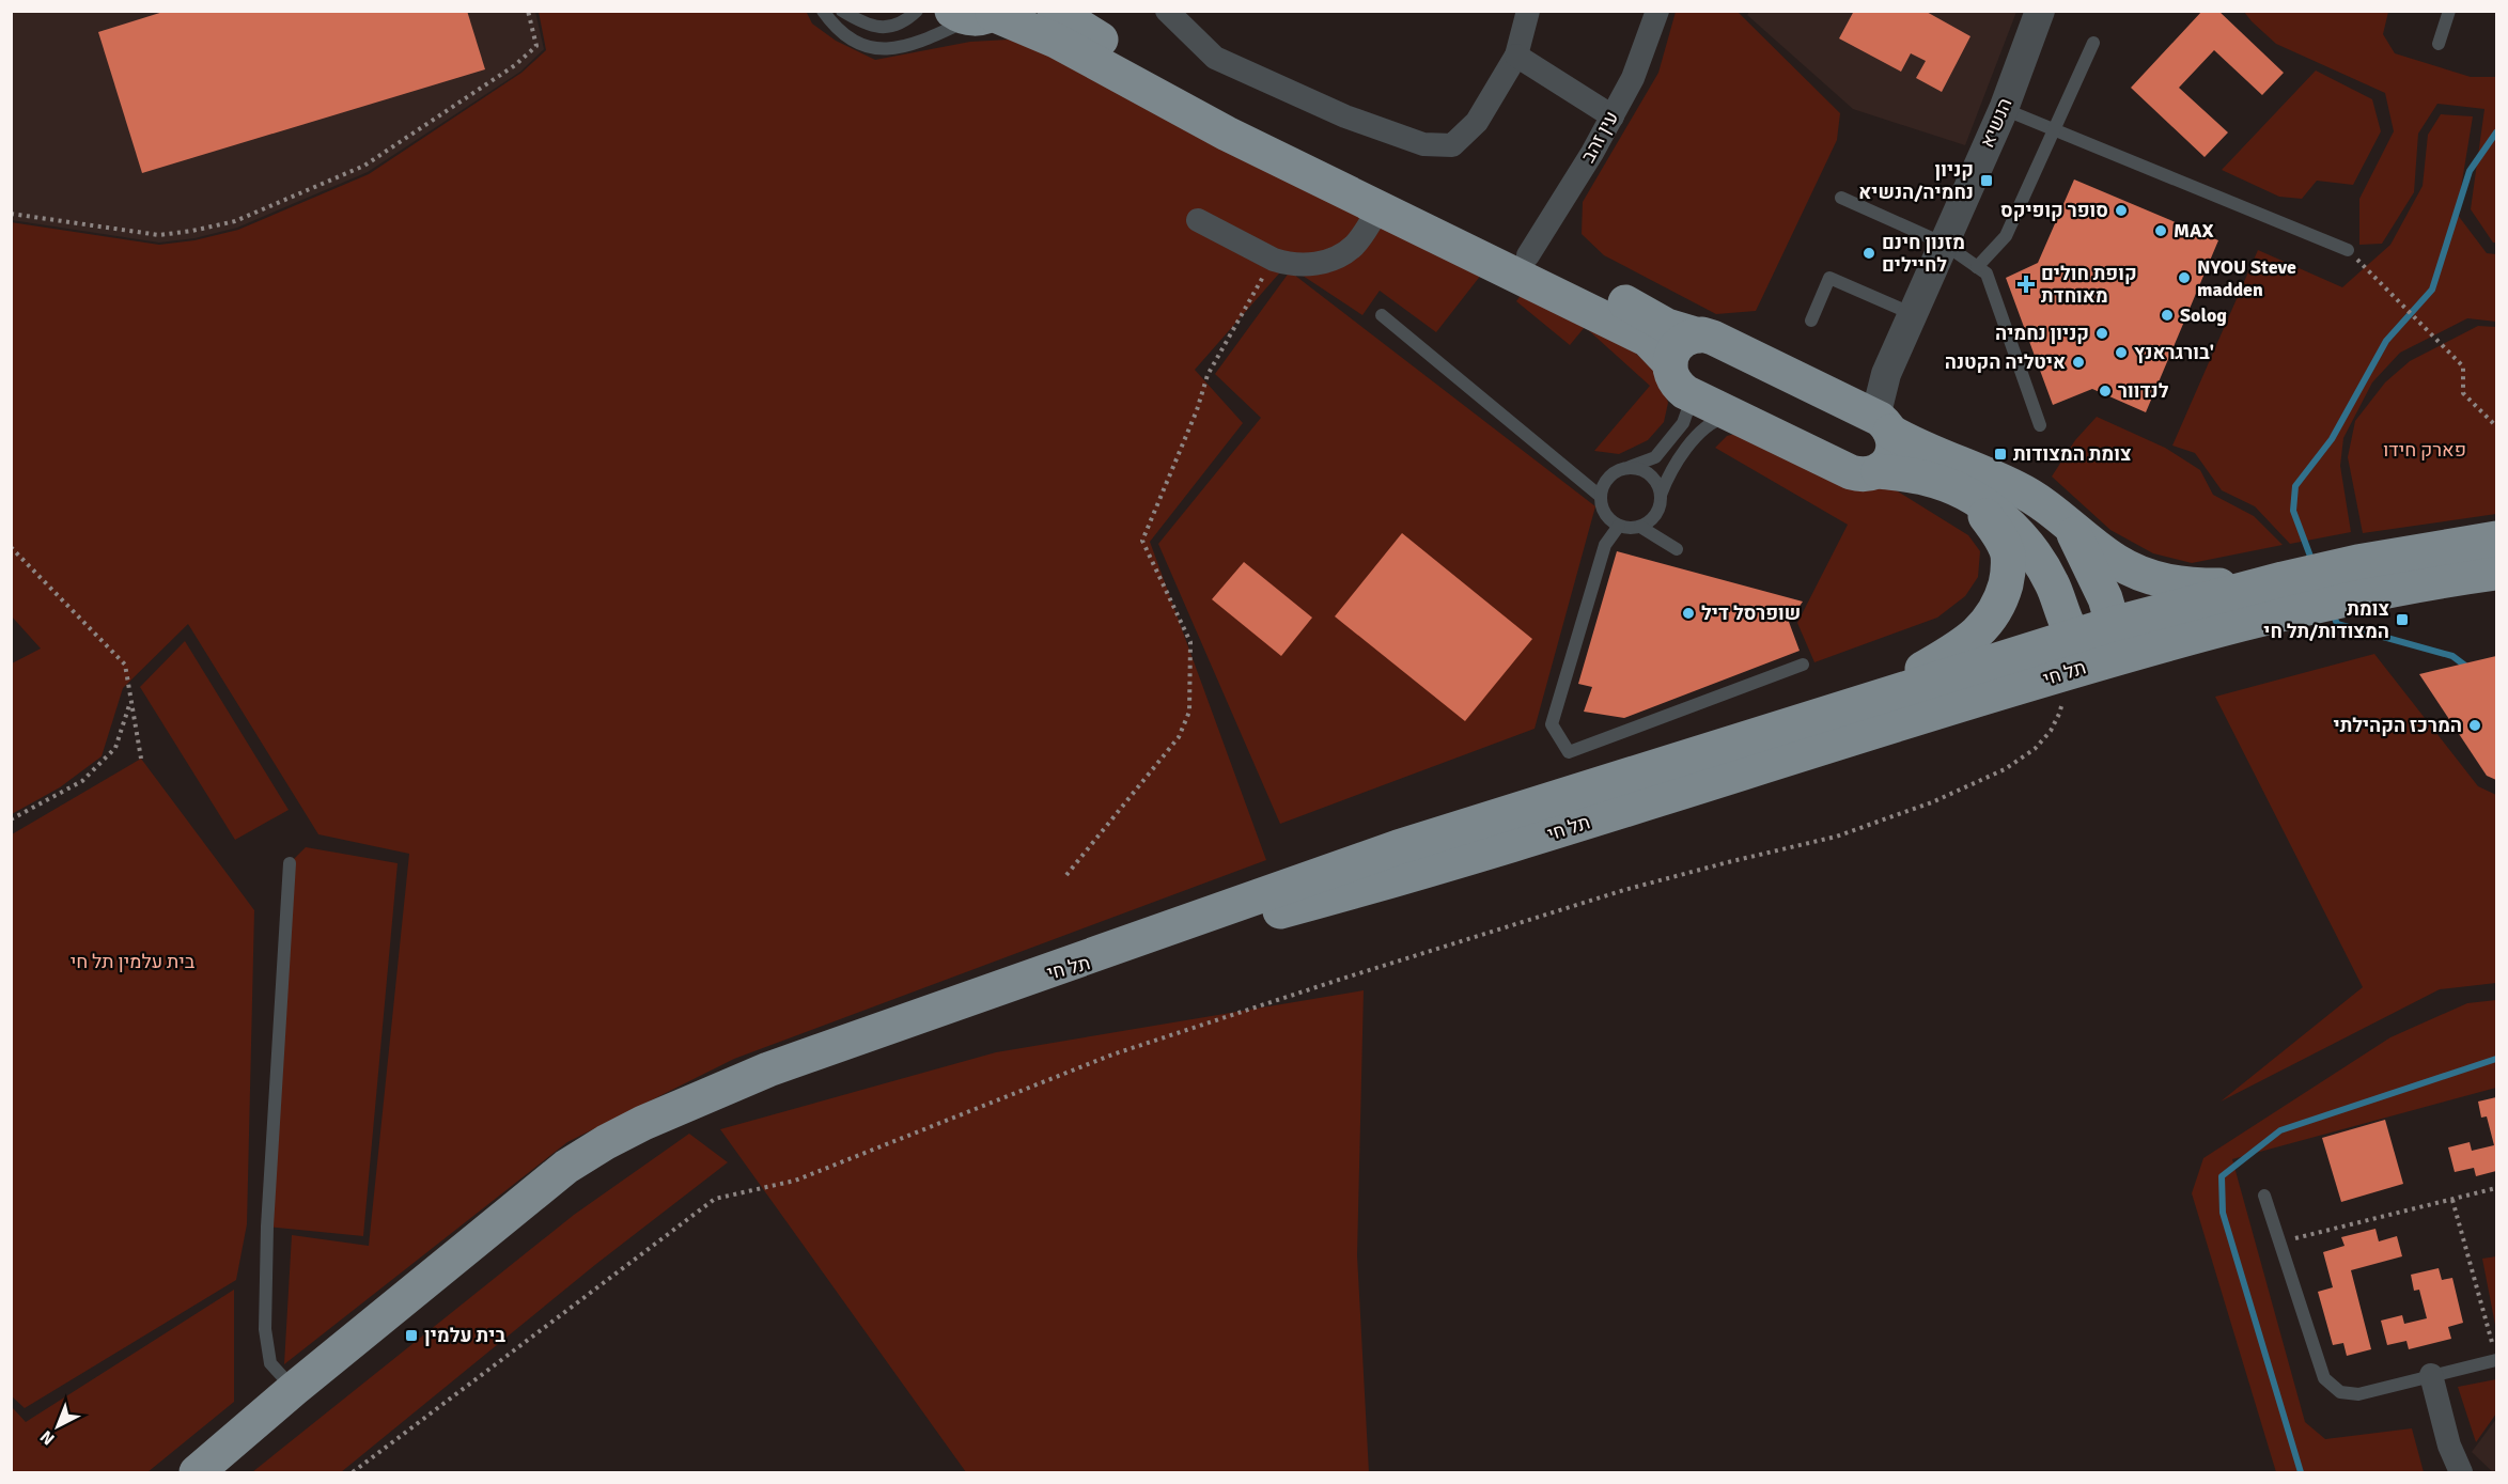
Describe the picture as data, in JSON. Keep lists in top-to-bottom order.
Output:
{
  "streets": {
    "highway": ["תל חי"],
    "street": ["הנשיא", "עין זהב"]
  },
  "parks": ["פארק חידו", "בית עלמין תל חי"],
  "places": {
    "transit": [
      "קניון נחמיה/הנשיא",
      "צומת המצודות",
      "צומת המצודות/תל חי",
      "בית עלמין"
    ],
    "other": [
      "סופר קופיקס",
      "MAX",
      "מזנון חינם לחיילים",
      "NYOU Steve madden",
      "Solog",
      "קניון נחמיה",
      "בורגראנץ'",
      "איטליה הקטנה",
      "לנדוור",
      "שופרסל דיל",
      "המרכז הקהילתי"
    ],
    "health": ["קופת חולים מאוחדת"]
  },
  "north": "bottom left"
}
